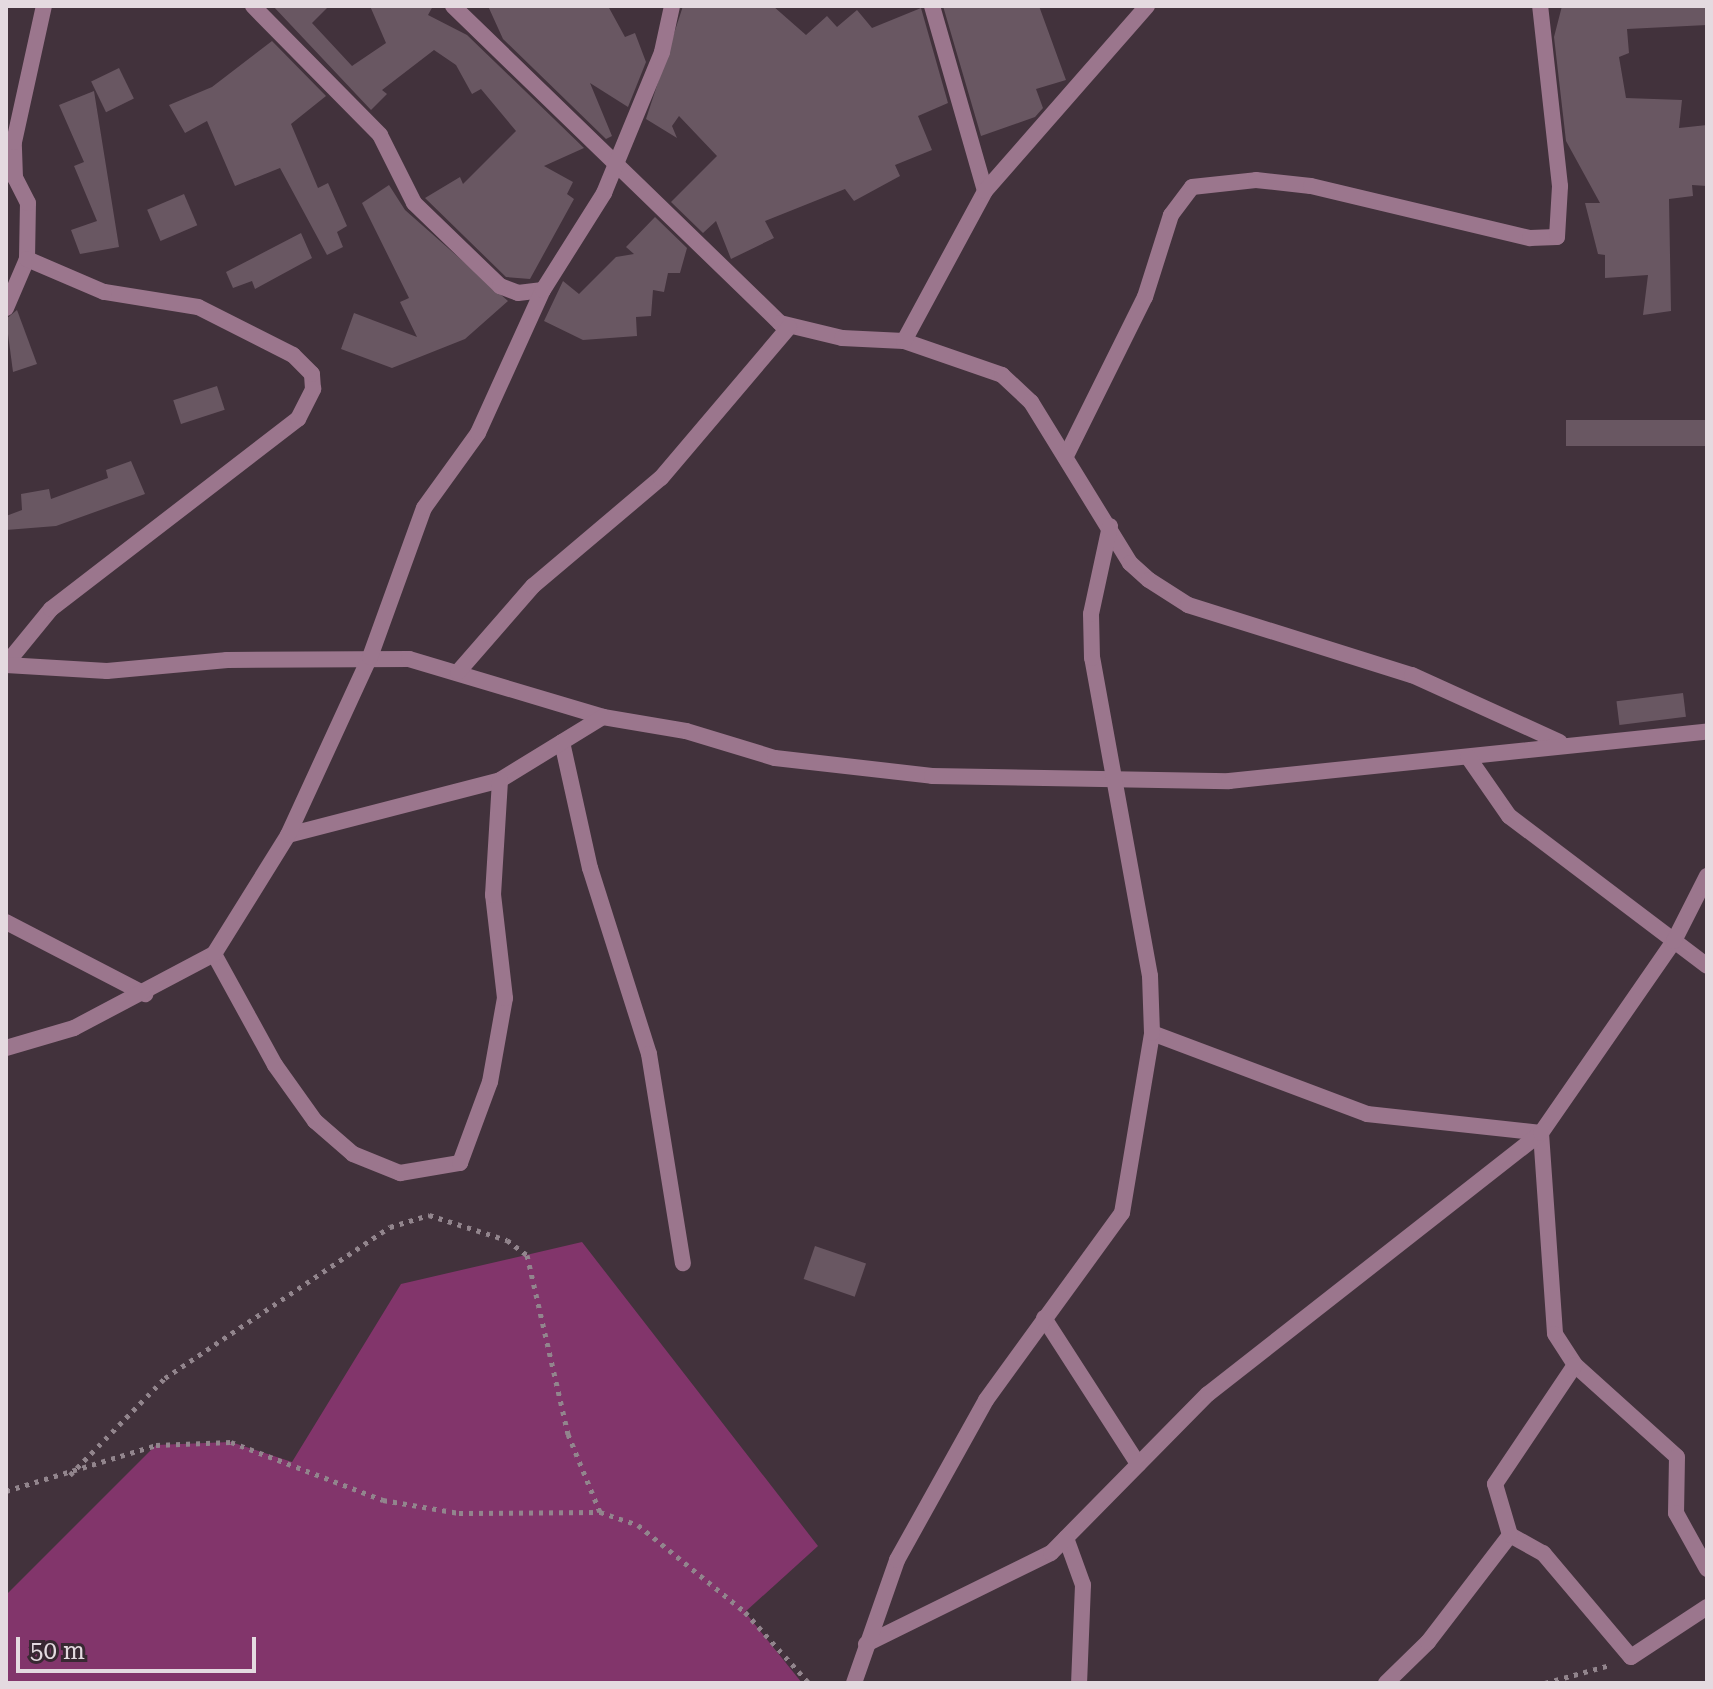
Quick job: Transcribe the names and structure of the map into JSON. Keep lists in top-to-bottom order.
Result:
{
  "scale_bar": "50 m"
}
